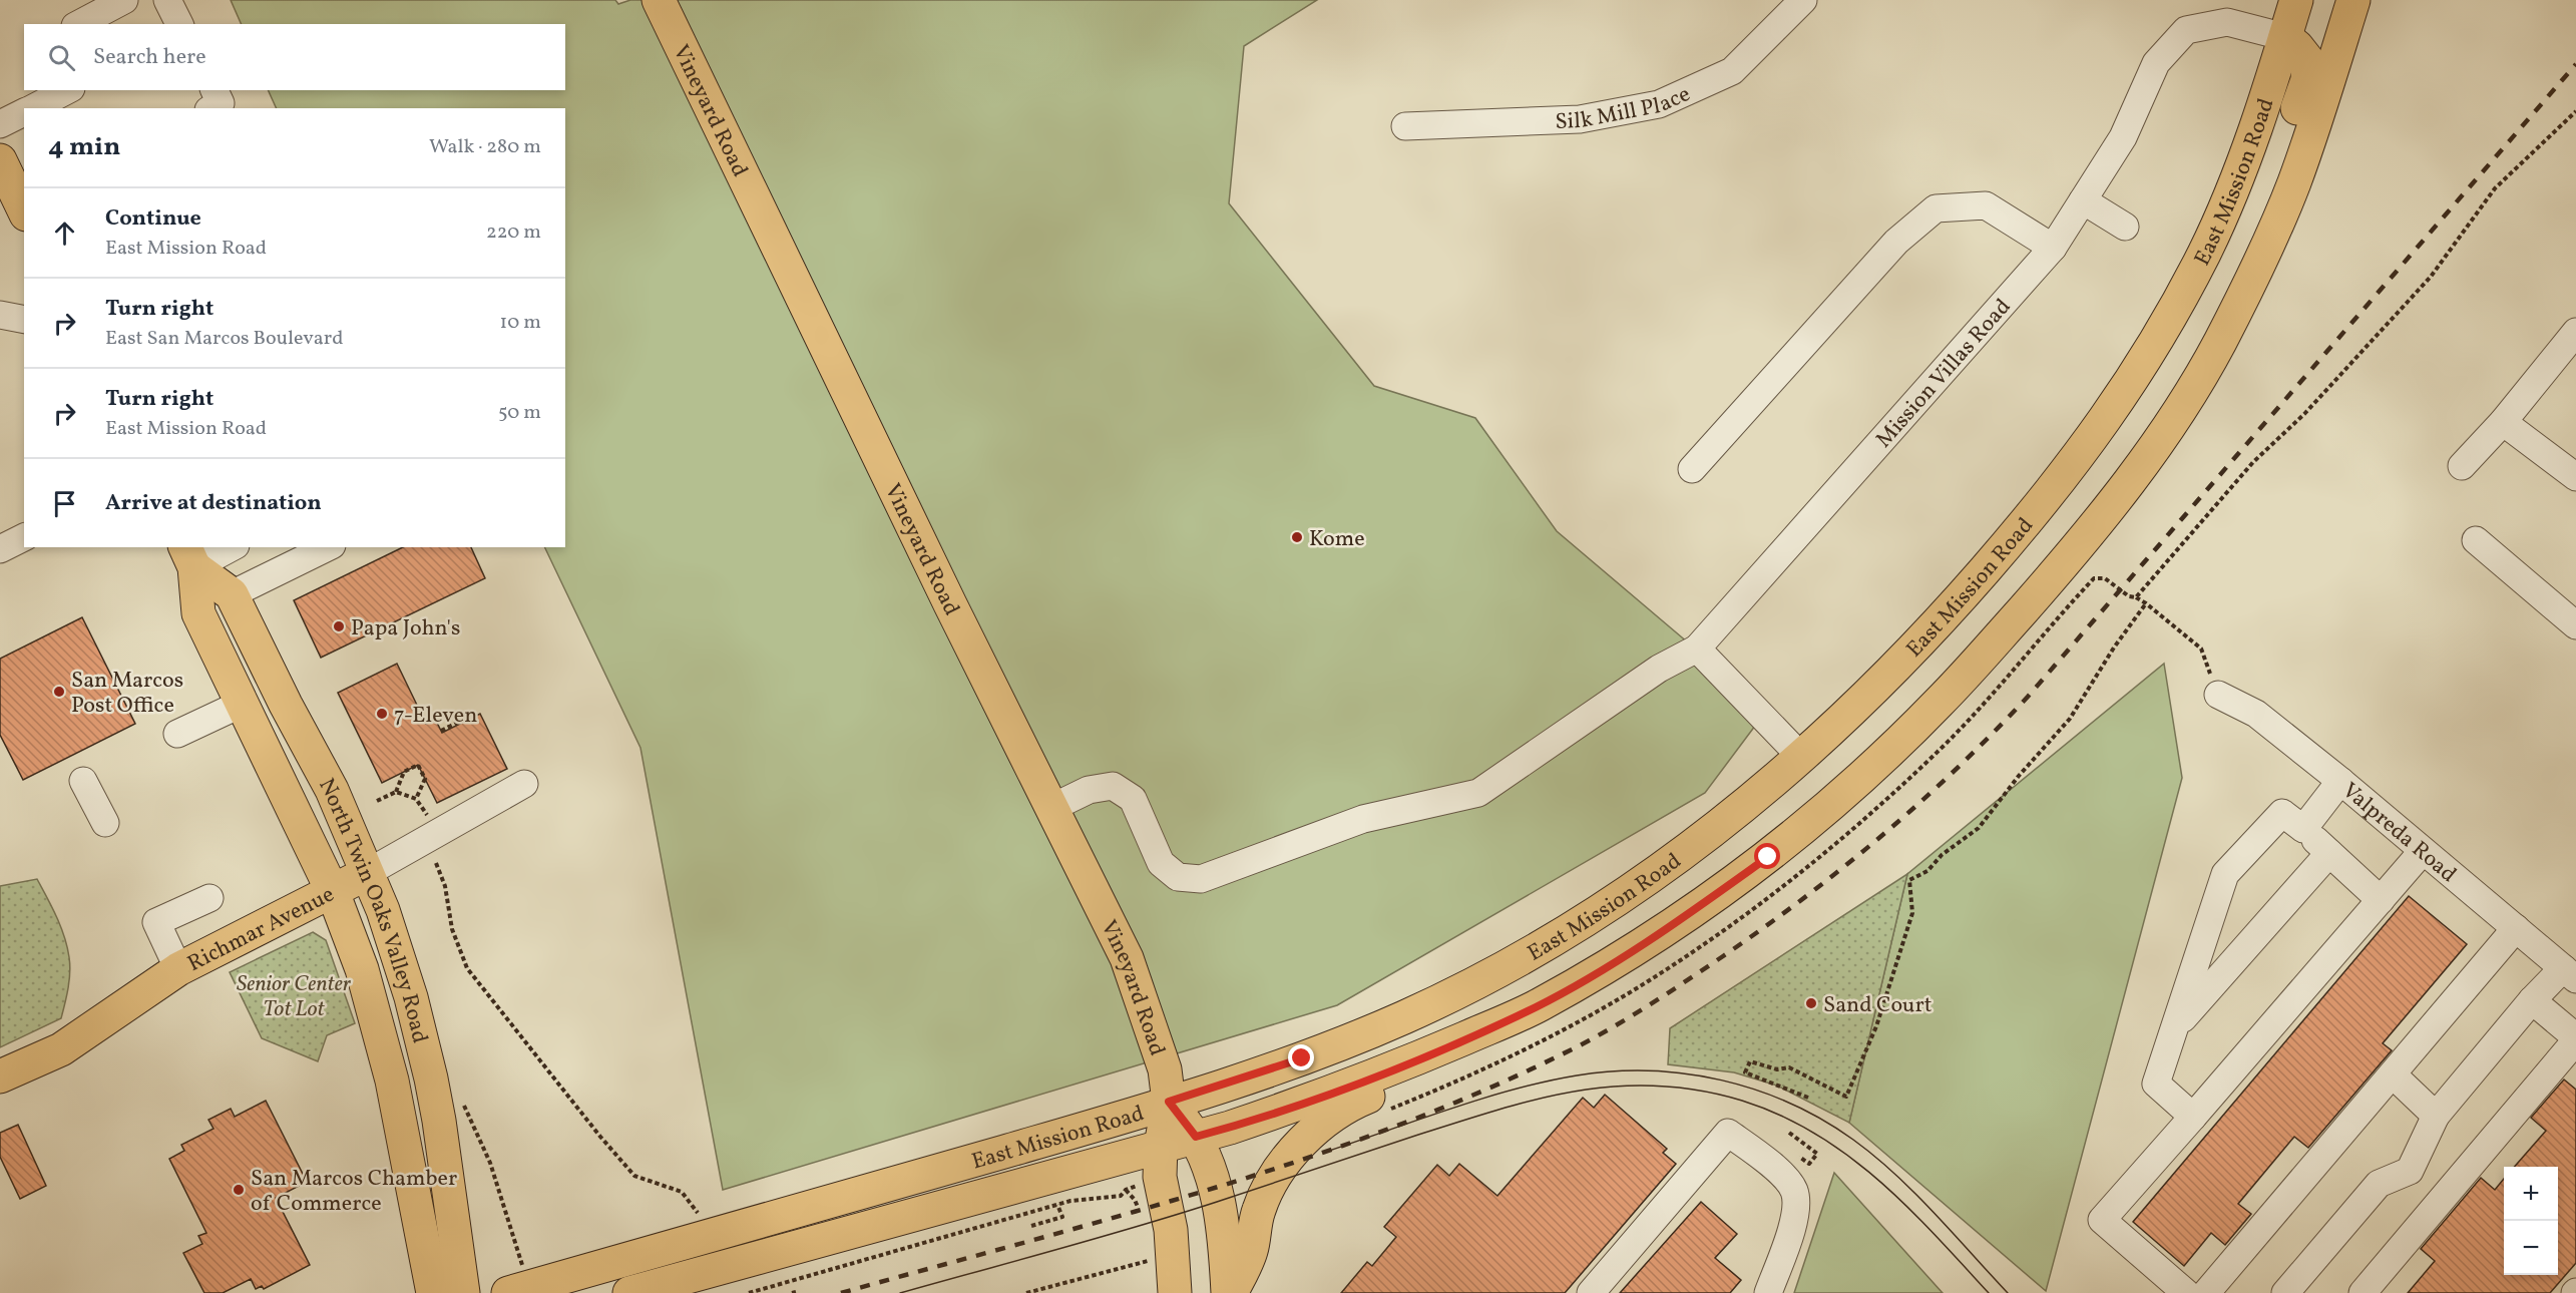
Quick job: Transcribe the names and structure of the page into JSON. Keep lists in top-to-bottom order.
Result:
{
  "streets": {
    "main road": [
      "Vineyard Road",
      "East Mission Road",
      "North Twin Oaks Valley Road",
      "Richmar Avenue"
    ],
    "street": ["Silk Mill Place", "Mission Villas Road", "Valpreda Road"]
  },
  "crossings": [
    ["Vineyard Road", "East Mission Road"],
    ["Vineyard Road", "Mission Villas Road"],
    ["East Mission Road", "Mission Villas Road"],
    ["North Twin Oaks Valley Road", "Richmar Avenue"]
  ],
  "parks": ["Senior Center Tot Lot"],
  "places": [
    "Kome",
    "Papa John's",
    "San Marcos Post Office",
    "7-Eleven",
    "Sand Court",
    "San Marcos Chamber of Commerce"
  ],
  "page": {
    "search": "Search here",
    "heading": ["4 min", "Walk · 280 m"],
    "list": [
      ["Continue", "East Mission Road", "220 m"],
      ["Turn right", "East San Marcos Boulevard", "10 m"],
      ["Turn right", "East Mission Road", "50 m"],
      "Arrive at destination"
    ],
    "map_buttons": ["+", "−"]
  }
}
